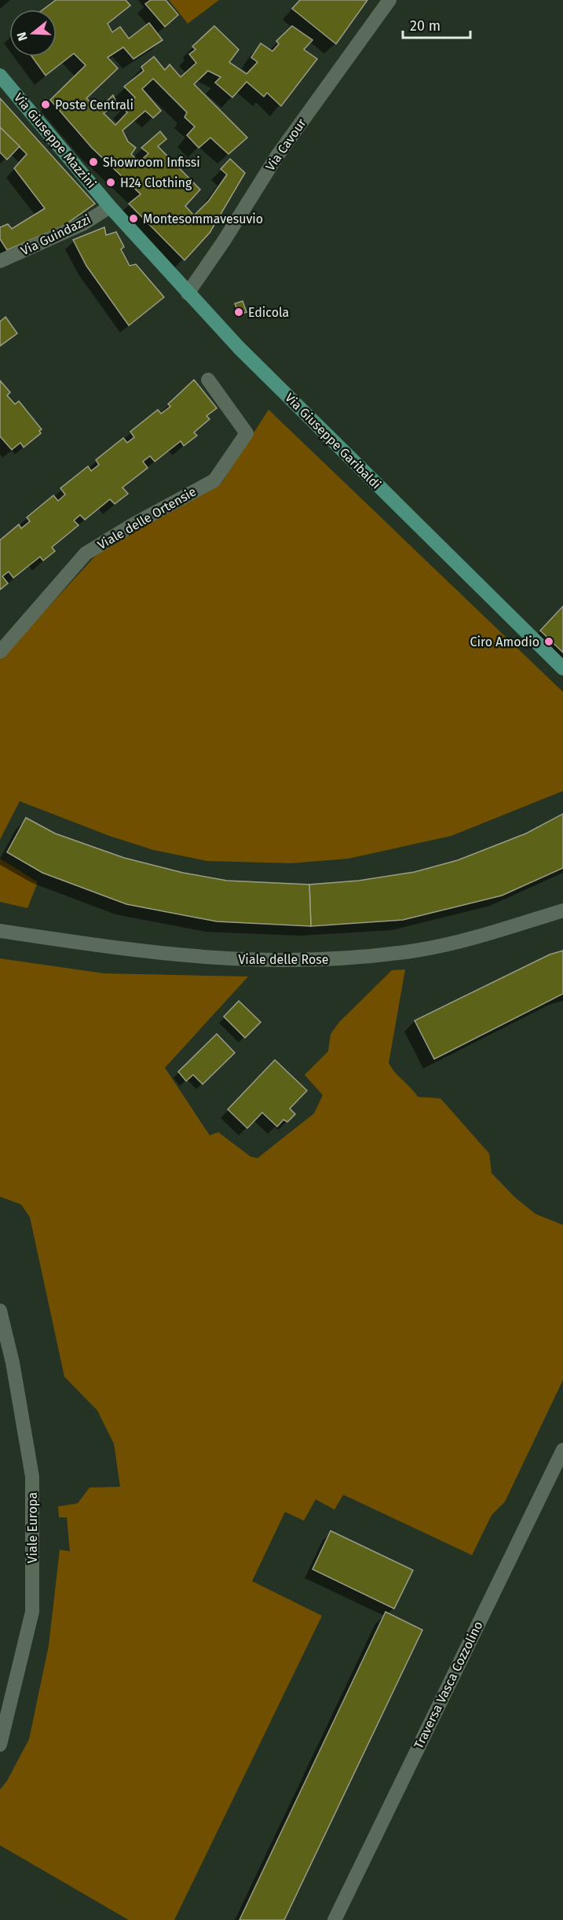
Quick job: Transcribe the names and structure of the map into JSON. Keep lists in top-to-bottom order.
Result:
{
  "streets": {
    "main road": ["Via Giuseppe Mazzini", "Via Giuseppe Garibaldi"],
    "street": [
      "Via Cavour",
      "Via Guindazzi",
      "Viale delle Ortensie",
      "Viale delle Rose",
      "Viale Europa",
      "Traversa Vasca Cozzolino"
    ]
  },
  "crossings": [
    ["Via Giuseppe Mazzini", "Via Guindazzi"],
    ["Via Giuseppe Mazzini", "Via Giuseppe Garibaldi"],
    ["Via Cavour", "Via Giuseppe Garibaldi"],
    ["Via Guindazzi", "Via Giuseppe Garibaldi"]
  ],
  "places": [
    "Poste Centrali",
    "Showroom Infissi",
    "H24 Clothing",
    "Montesommavesuvio",
    "Edicola",
    "Ciro Amodio"
  ],
  "scale_bar": "20 m",
  "north": "left"
}
